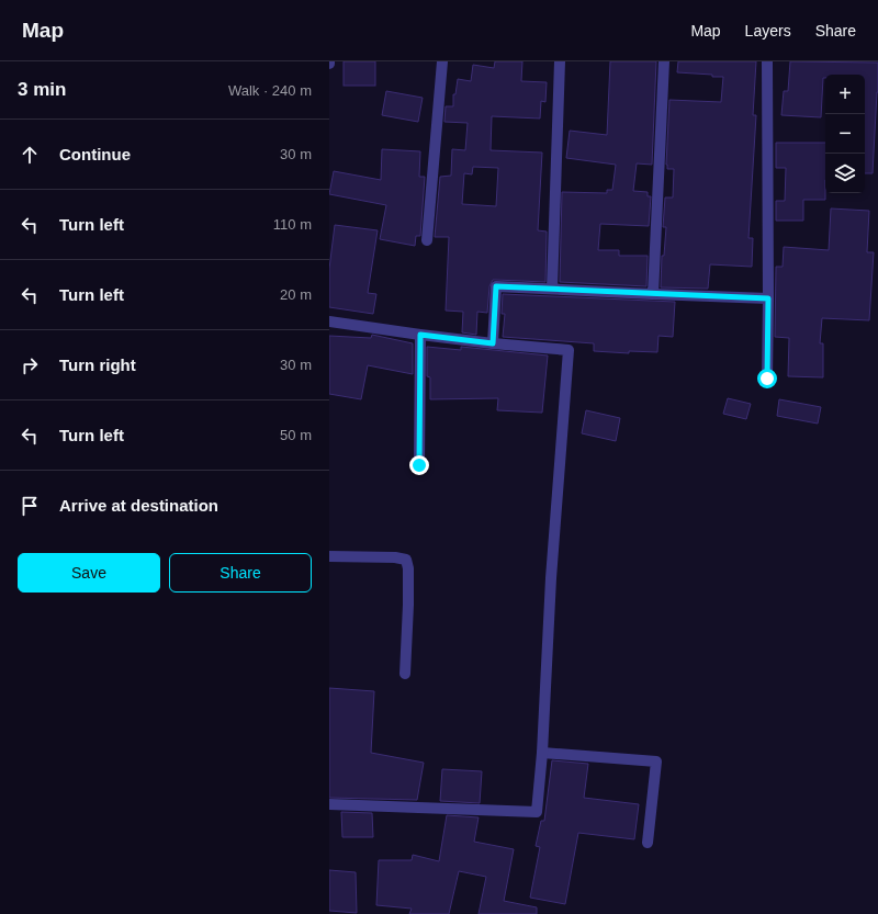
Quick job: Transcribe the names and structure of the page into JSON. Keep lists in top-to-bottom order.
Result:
{
  "page": {
    "header": "Map",
    "nav": ["Map", "Layers", "Share"],
    "heading": ["3 min", "Walk · 240 m"],
    "map_buttons": ["+", "−"],
    "list": [
      ["Continue", "30 m"],
      ["Turn left", "110 m"],
      ["Turn left", "20 m"],
      ["Turn right", "30 m"],
      ["Turn left", "50 m"],
      "Arrive at destination"
    ],
    "buttons": ["Save", "Share"]
  }
}
